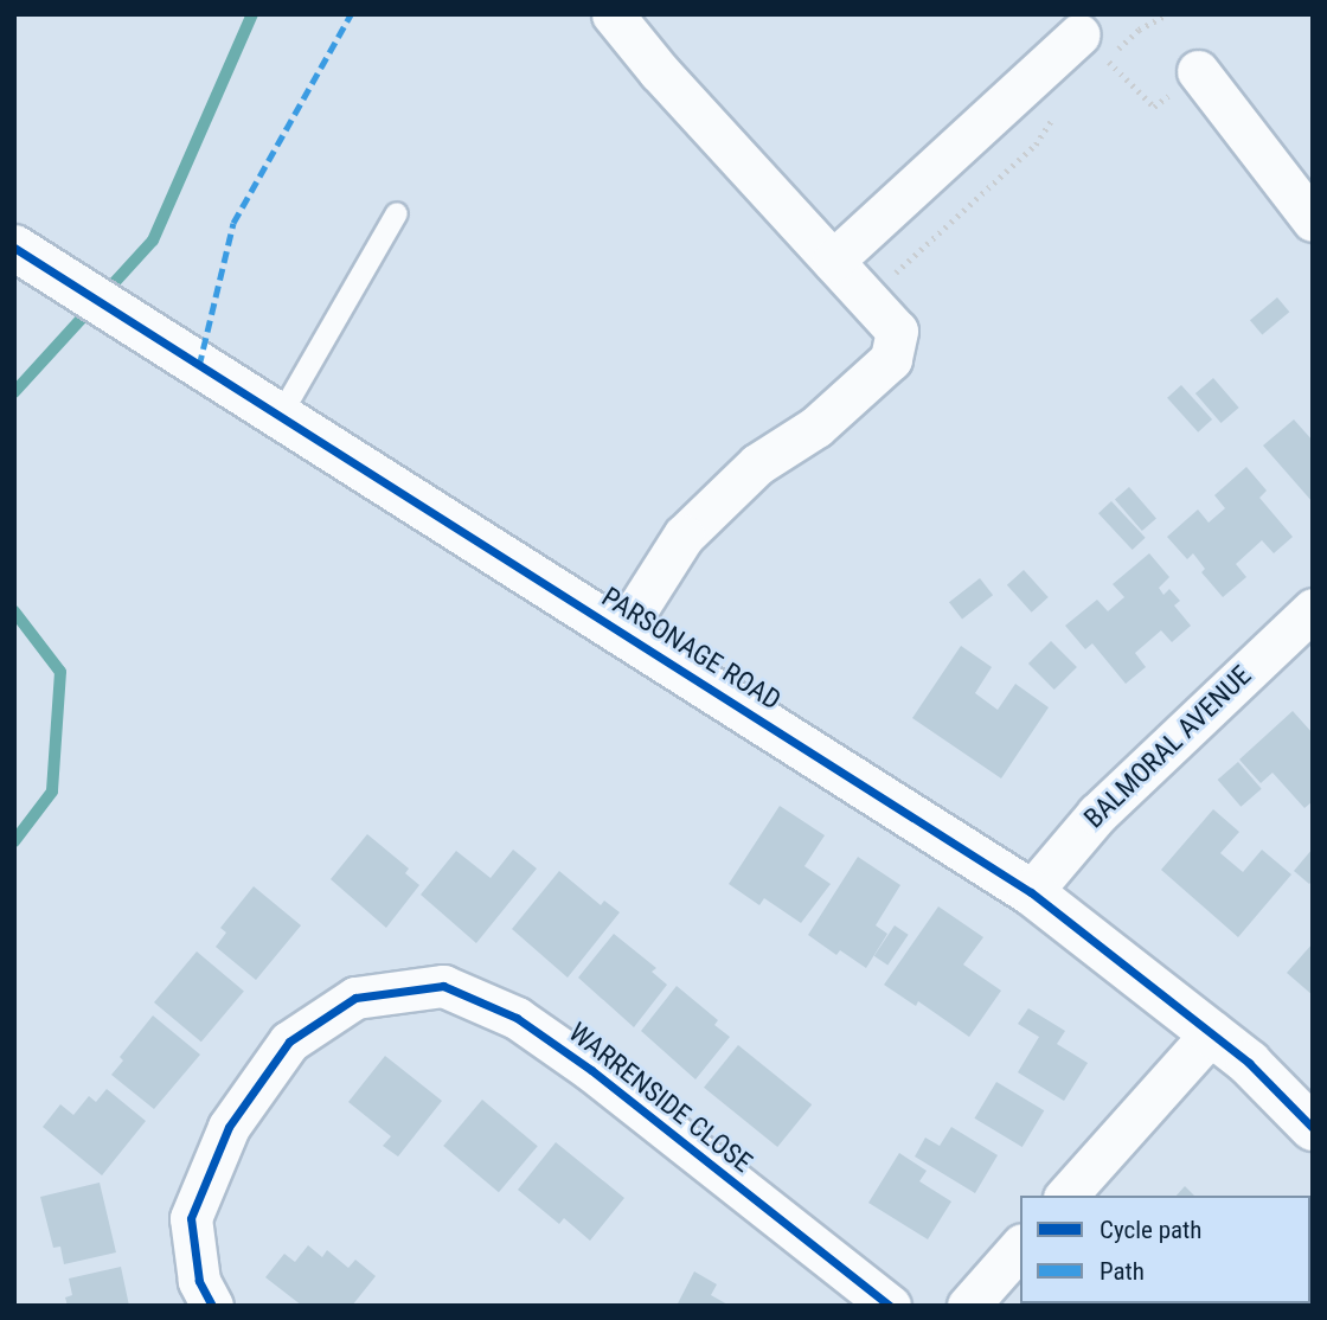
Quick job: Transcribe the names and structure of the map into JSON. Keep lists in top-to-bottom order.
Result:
{
  "streets": {
    "street": ["PARSONAGE ROAD", "BALMORAL AVENUE", "WARRENSIDE CLOSE"]
  },
  "crossings": [
    ["PARSONAGE ROAD", "BALMORAL AVENUE"]
  ],
  "legend": ["Cycle path", "Path"]
}
